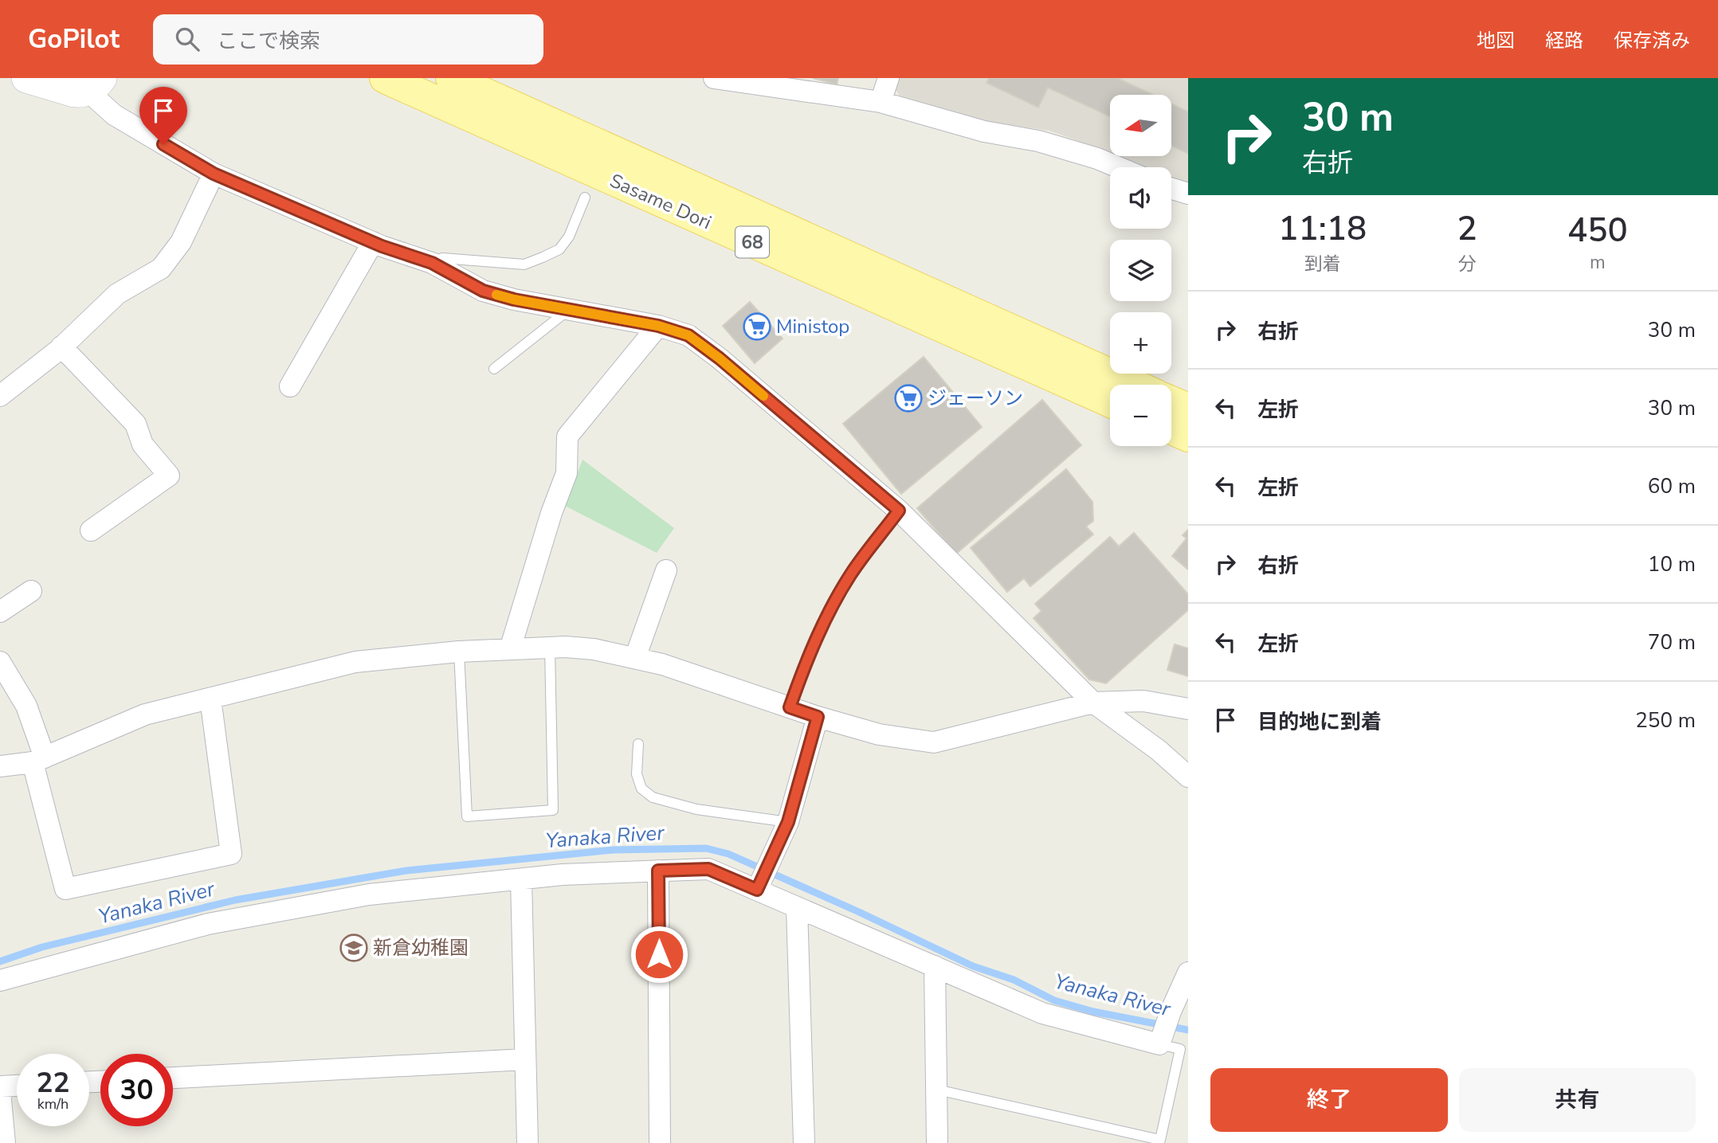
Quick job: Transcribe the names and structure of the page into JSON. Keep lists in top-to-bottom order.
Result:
{
  "streets": {
    "main road": ["Sasame Dori", "68"]
  },
  "water": ["Yanaka River"],
  "places": {
    "supermarket": ["Ministop", "ジェーソン"],
    "school or university": ["新倉幼稚園"]
  },
  "north": "left",
  "page": {
    "header": "GoPilot",
    "search": "ここで検索",
    "nav": ["地図", "経路", "保存済み"],
    "turn": ["30 m", "右折"],
    "map_buttons": ["+", "−"],
    "eta": [
      "11:18",
      "到着",
      "2",
      "分",
      "450",
      "m"
    ],
    "list": [
      {
        "name": "右折",
        "value": "30 m"
      },
      {
        "name": "左折",
        "value": "30 m"
      },
      {
        "name": "左折",
        "value": "60 m"
      },
      {
        "name": "右折",
        "value": "10 m"
      },
      {
        "name": "左折",
        "value": "70 m"
      },
      {
        "name": "目的地に到着",
        "value": "250 m"
      }
    ],
    "speed": "22 km/h",
    "limit": "30",
    "buttons": ["終了", "共有"]
  }
}
